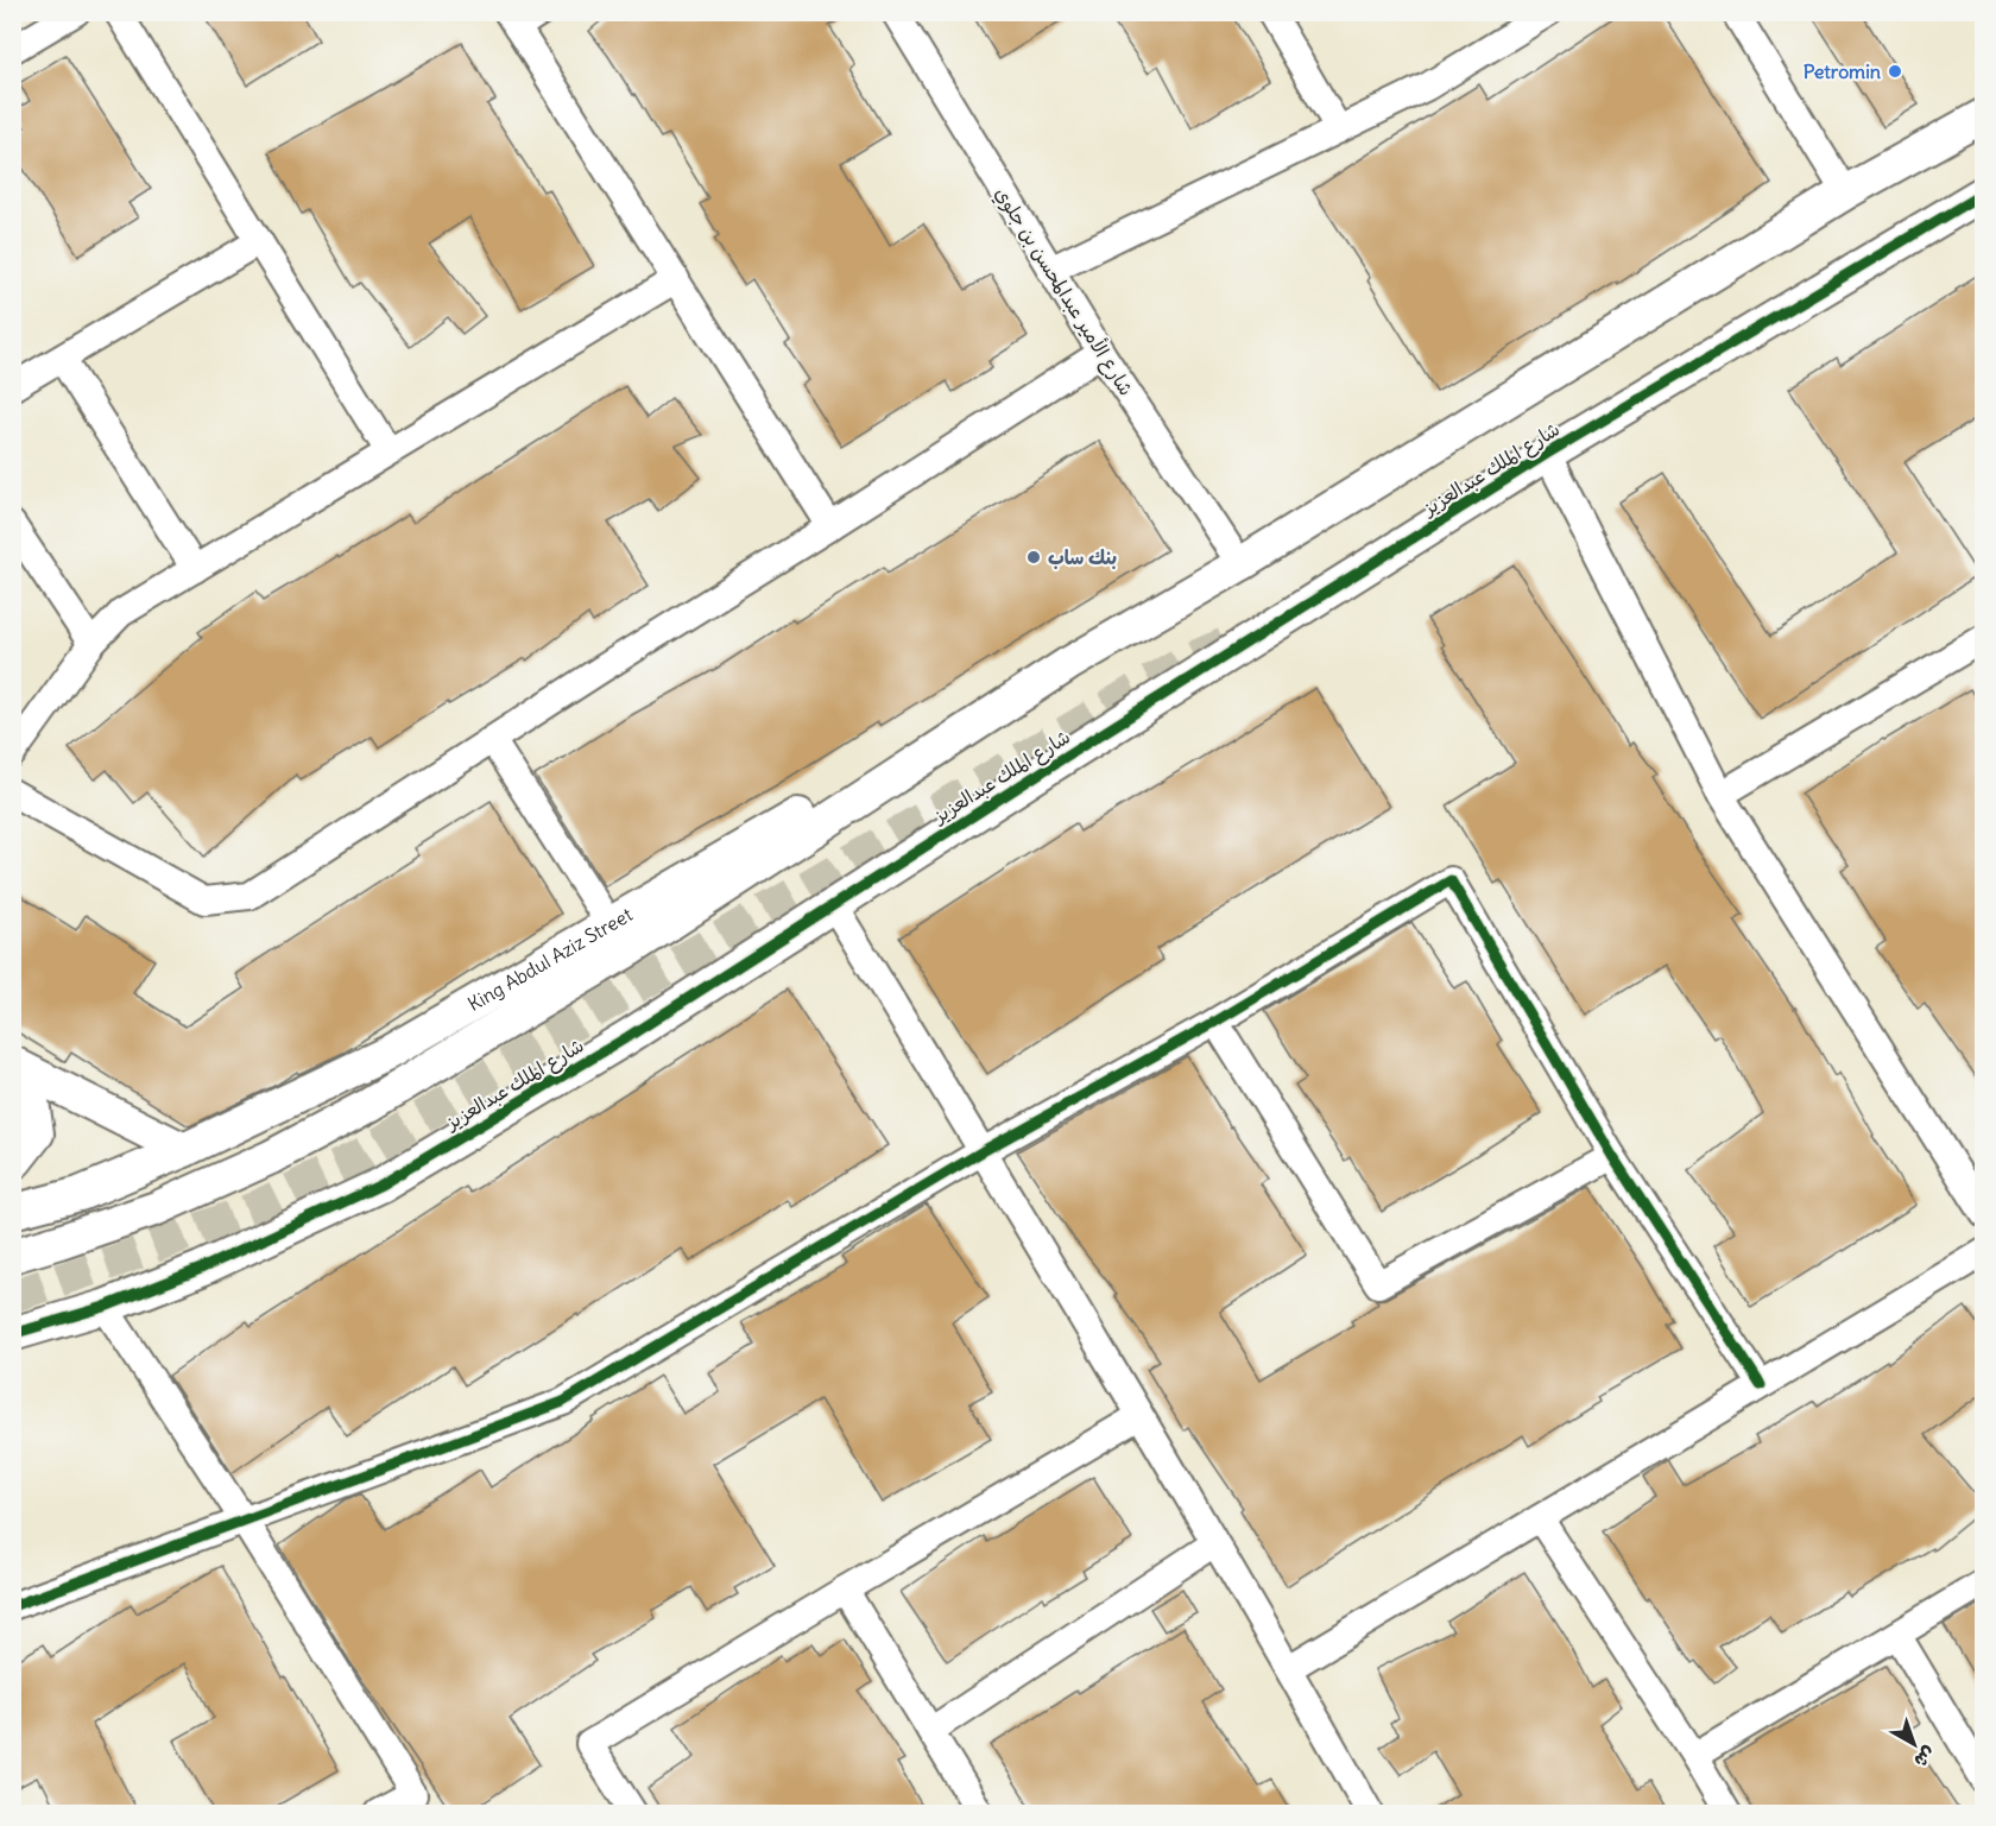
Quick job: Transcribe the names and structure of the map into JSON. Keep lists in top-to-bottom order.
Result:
{
  "streets": {
    "street": ["شارع الأمير عبدالمحسن بن جلوي", "شارع الملك عبدالعزيز", "King Abdul Aziz Street"]
  },
  "places": ["Petromin", "بنك ساب"],
  "north": "bottom right"
}
